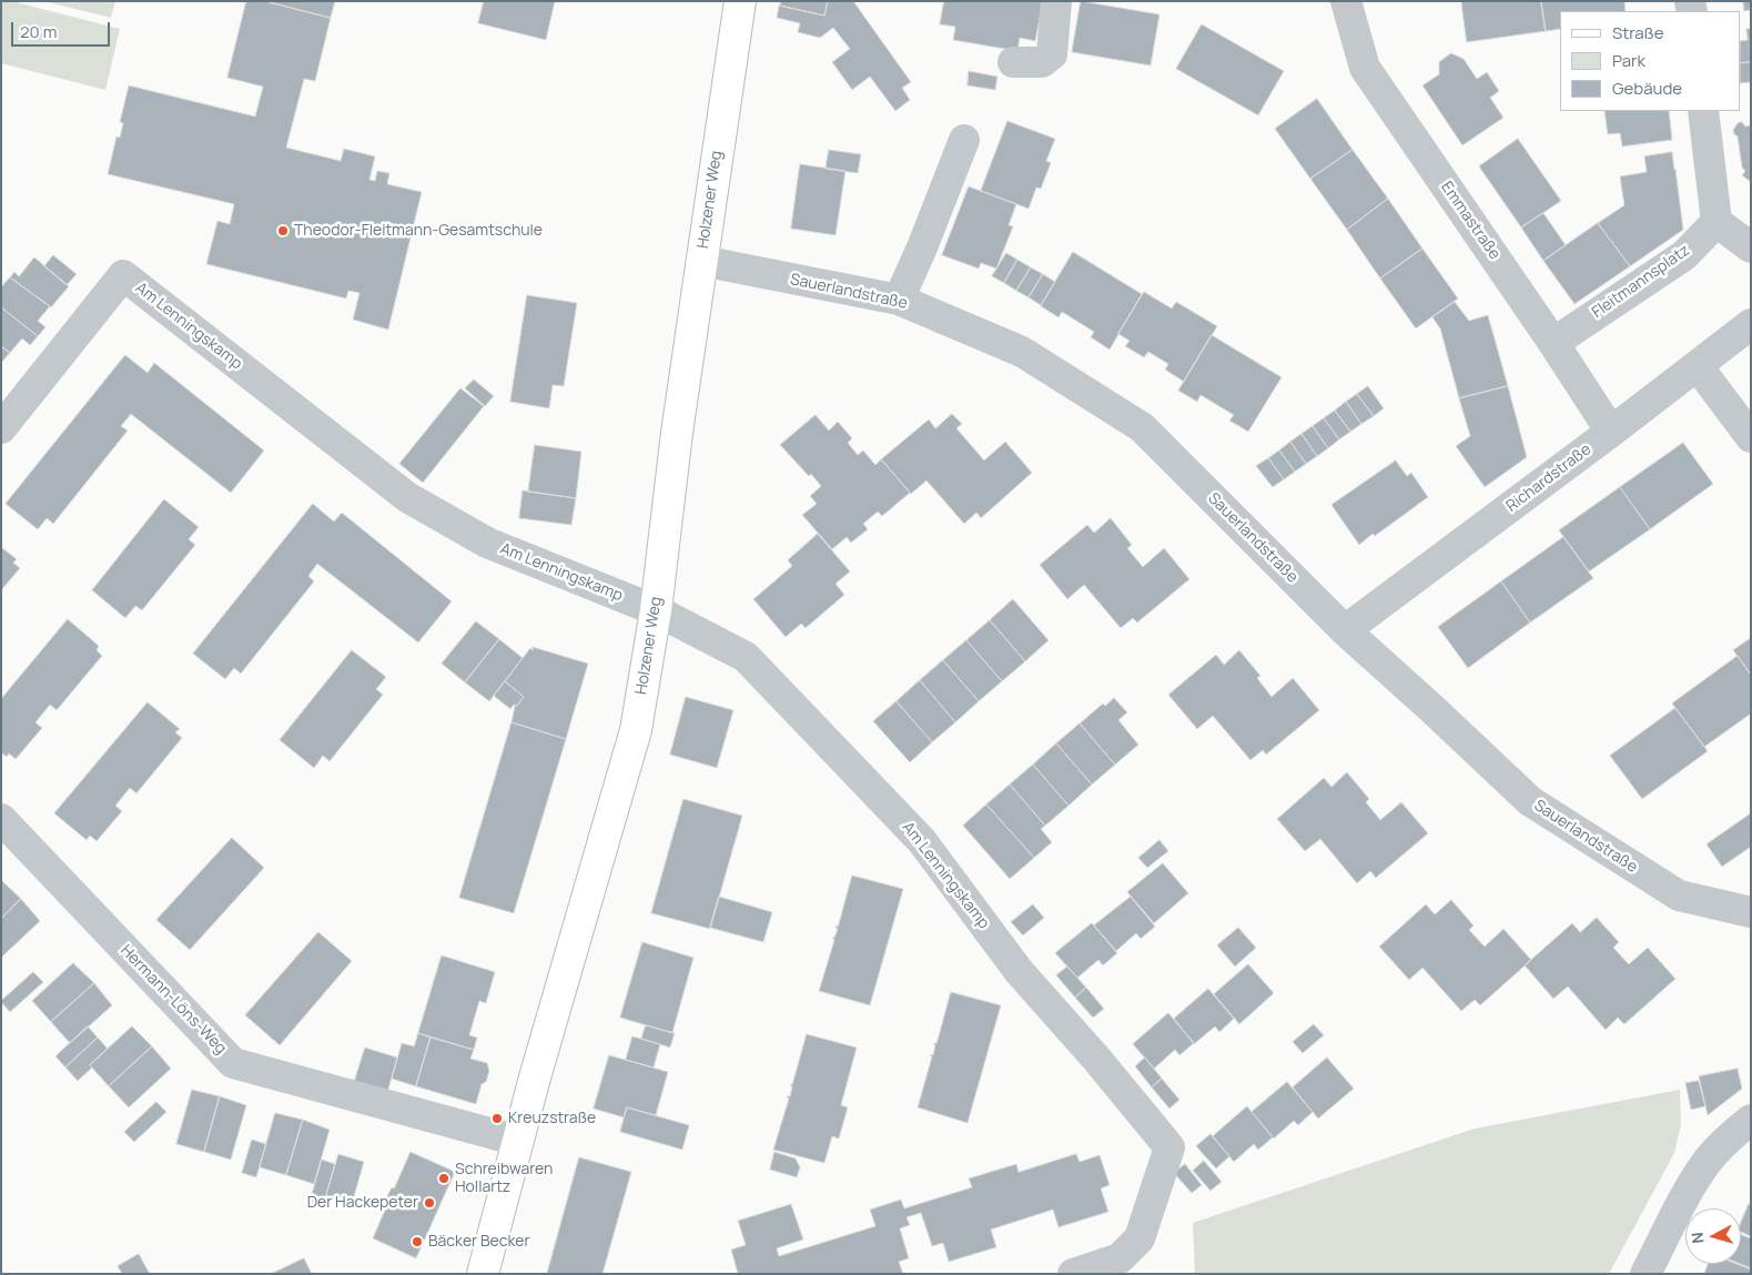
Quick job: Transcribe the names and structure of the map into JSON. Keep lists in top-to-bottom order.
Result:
{
  "streets": {
    "main road": ["Holzener Weg"],
    "street": [
      "Emmastraße",
      "Fleitmannsplatz",
      "Sauerlandstraße",
      "Am Lenningskamp",
      "Richardstraße",
      "Hermann-Löns-Weg"
    ]
  },
  "crossings": [
    ["Holzener Weg", "Sauerlandstraße"],
    ["Holzener Weg", "Am Lenningskamp"],
    ["Holzener Weg", "Hermann-Löns-Weg"],
    ["Emmastraße", "Fleitmannsplatz"],
    ["Emmastraße", "Richardstraße"],
    ["Sauerlandstraße", "Richardstraße"]
  ],
  "places": [
    "Theodor-Fleitmann-Gesamtschule",
    "Kreuzstraße",
    "Schreibwaren Hollartz",
    "Der Hackepeter",
    "Bäcker Becker"
  ],
  "legend": ["Straße", "Park", "Gebäude"],
  "scale_bar": "20 m",
  "north": "left"
}
